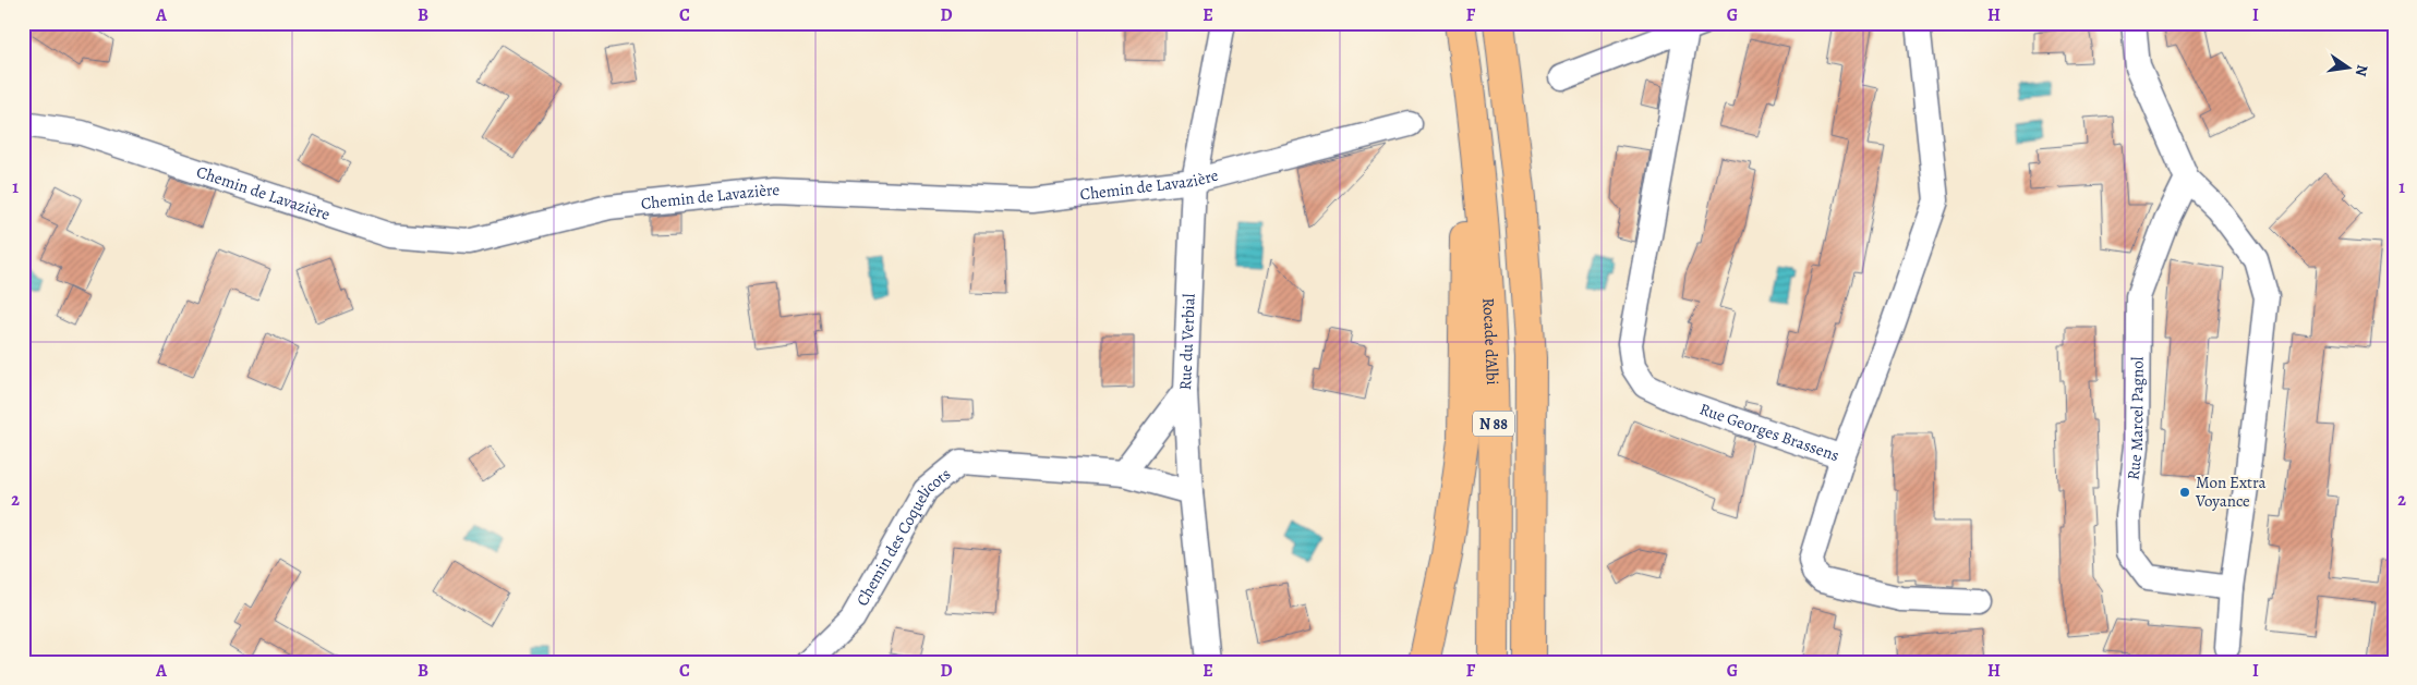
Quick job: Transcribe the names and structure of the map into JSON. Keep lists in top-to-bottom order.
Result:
{
  "streets": {
    "highway": ["Rocade d'Albi", "N 88"],
    "street": [
      "Chemin de Lavazière",
      "Rue du Verbial",
      "Rue Marcel Pagnol",
      "Rue Georges Brassens",
      "Chemin des Coquelicots"
    ]
  },
  "crossings": [
    ["Chemin de Lavazière", "Rue du Verbial"],
    ["Rue du Verbial", "Chemin des Coquelicots"]
  ],
  "places": ["Mon Extra Voyance"],
  "north": "right",
  "grid": {
    "columns": [
      "A",
      "B",
      "C",
      "D",
      "E",
      "F",
      "G",
      "H",
      "I"
    ],
    "rows": ["1", "2"]
  }
}
